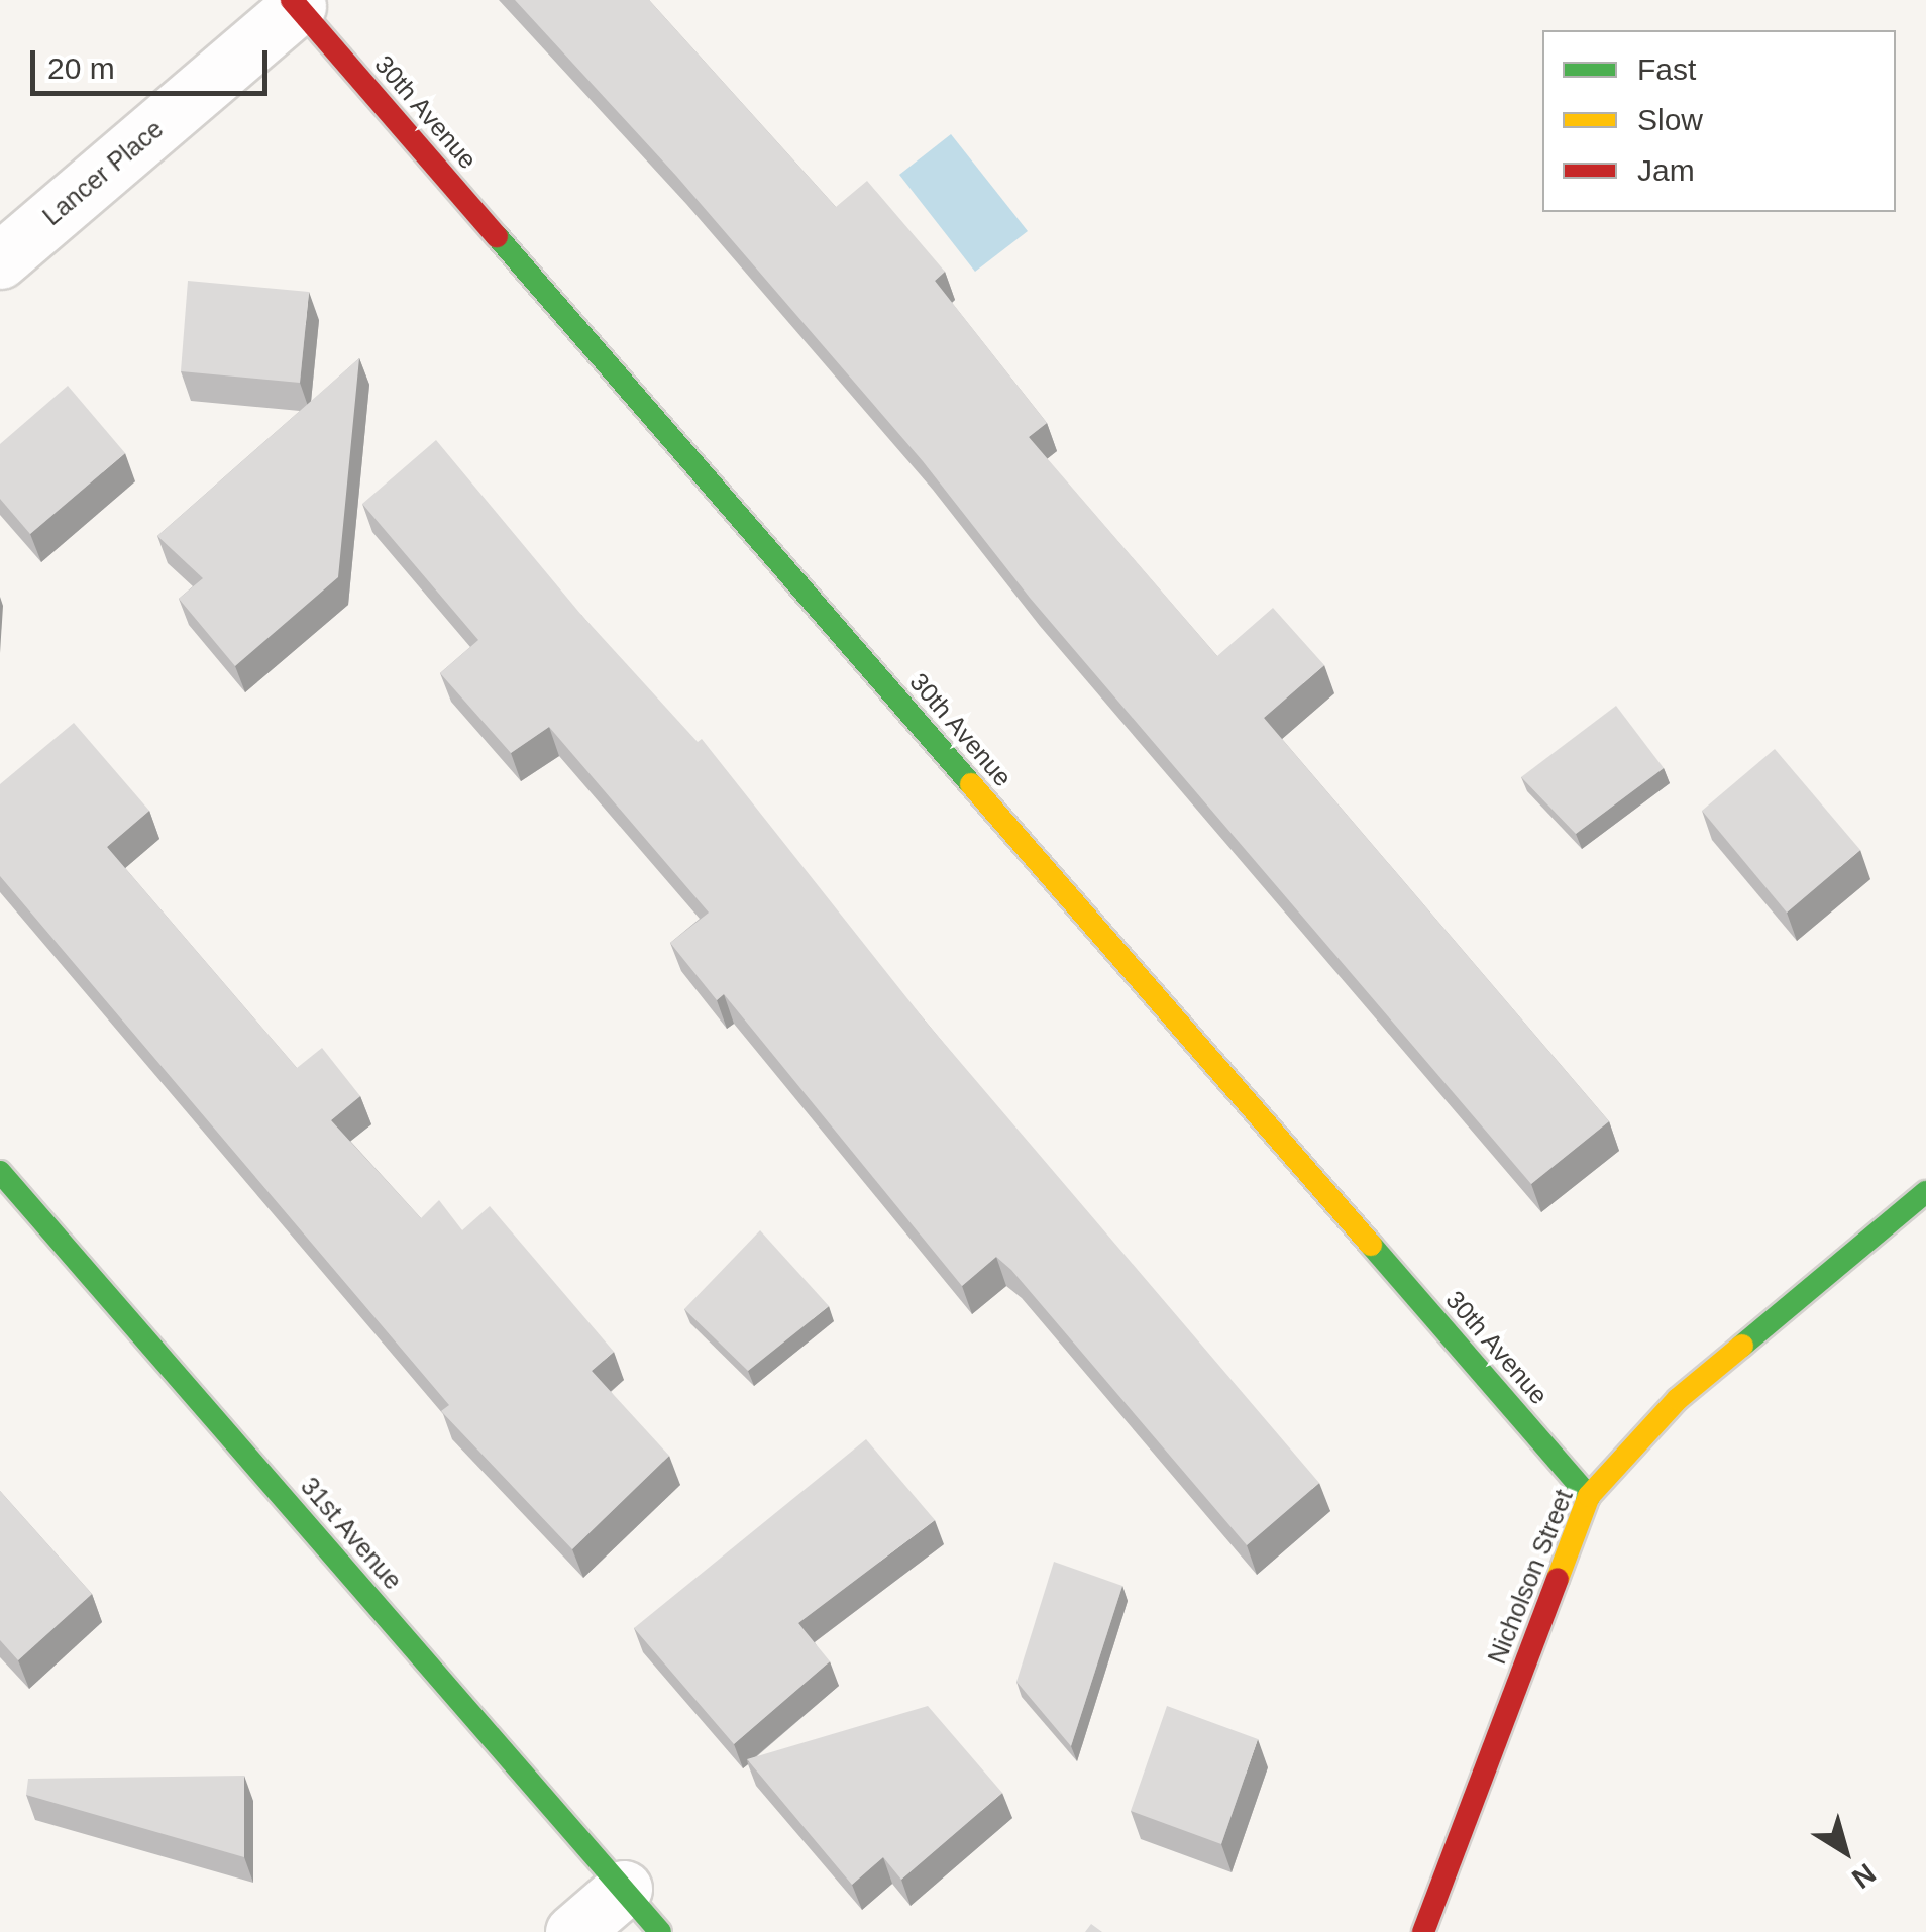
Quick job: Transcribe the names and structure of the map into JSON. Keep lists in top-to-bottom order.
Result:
{
  "streets": {
    "street": [
      "30th Avenue",
      "Lancer Place",
      "31st Avenue",
      "Nicholson Street"
    ]
  },
  "crossings": [
    ["30th Avenue", "Lancer Place"],
    ["30th Avenue", "Nicholson Street"]
  ],
  "legend": ["Fast", "Slow", "Jam"],
  "scale_bar": "20 m",
  "north": "bottom right"
}
